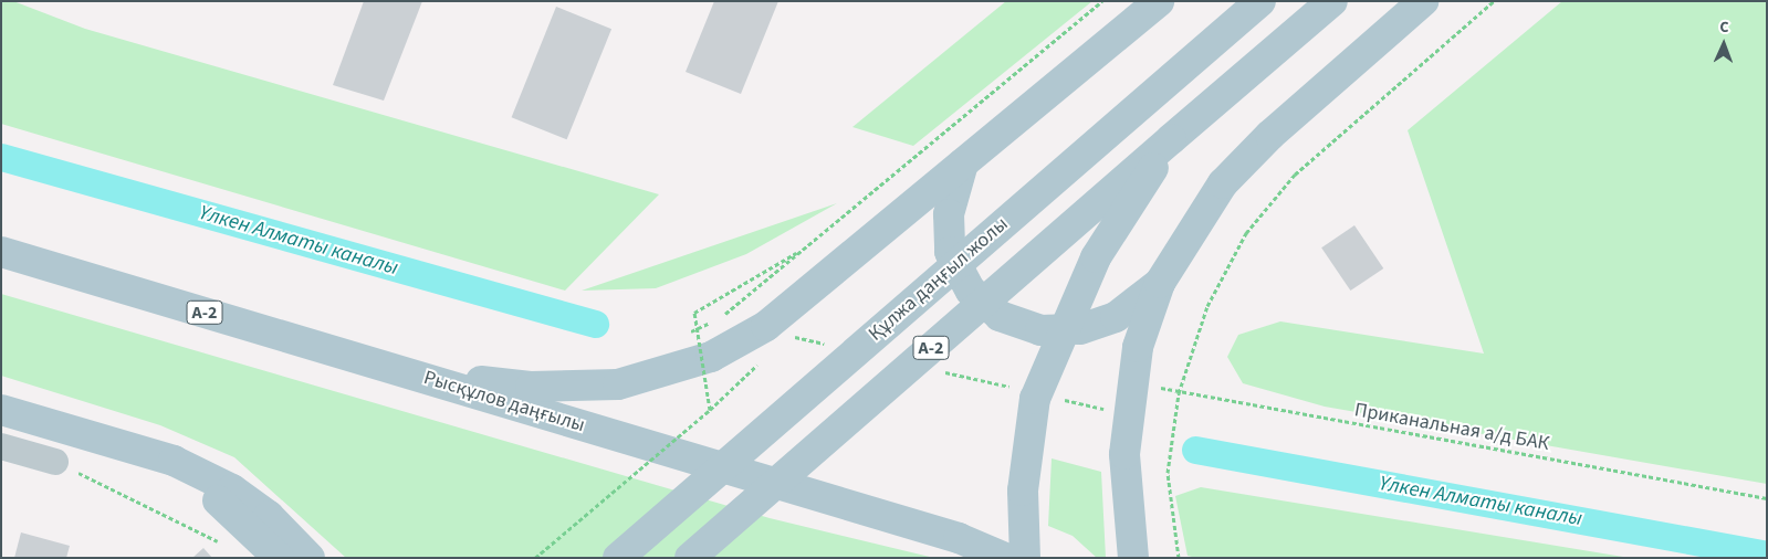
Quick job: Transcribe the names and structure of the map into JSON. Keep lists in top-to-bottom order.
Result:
{
  "streets": {
    "main road": ["Құлжа даңғыл жолы", "A-2", "Рысқұлов даңғылы"],
    "path": ["Приканальная а/д БАК"]
  },
  "water": ["Үлкен Алматы каналы"],
  "north": "top"
}
